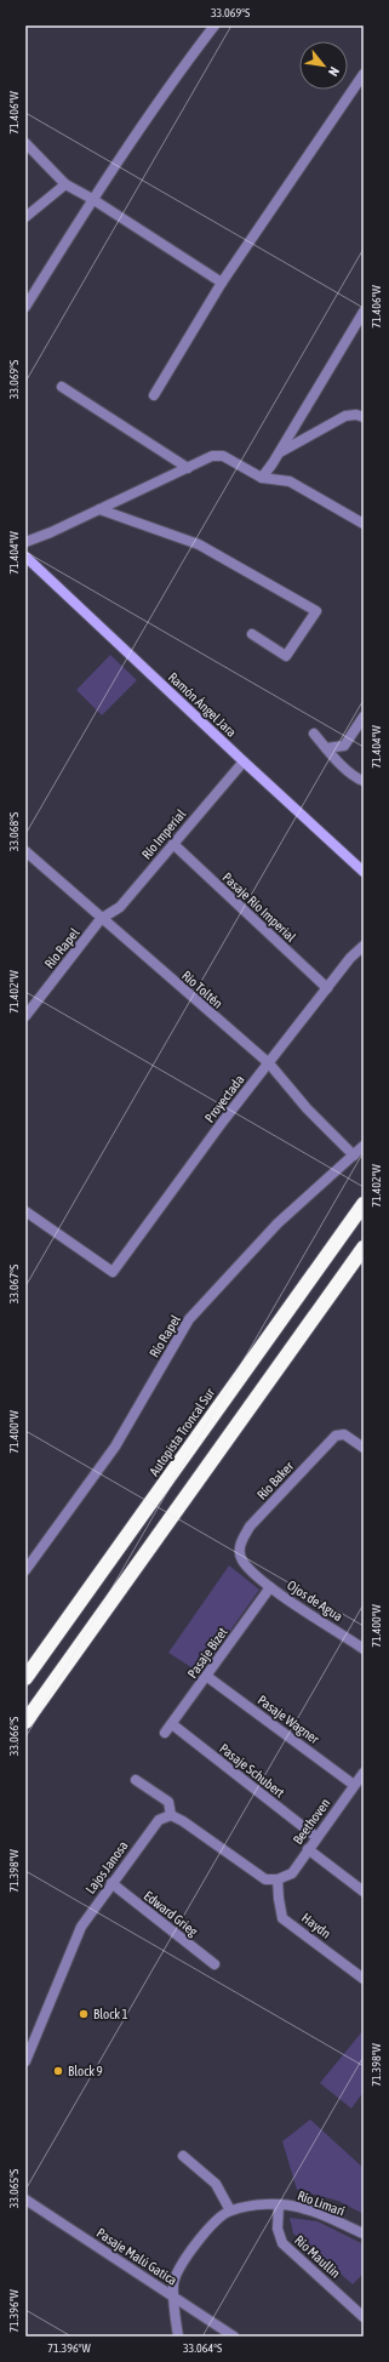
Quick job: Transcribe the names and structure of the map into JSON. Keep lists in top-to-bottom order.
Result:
{
  "streets": {
    "highway": ["Autopista Troncal Sur"],
    "main road": ["Ramón Ángel Jara"],
    "street": [
      "Río Imperial",
      "Pasaje Río Imperial",
      "Río Rapel",
      "Río Toltén",
      "Proyectada",
      "Río Baker",
      "Ojos de Agua",
      "Pasaje Bizet",
      "Pasaje Wagner",
      "Pasaje Schubert",
      "Beethoven",
      "Lajos Janosa",
      "Edward Grieg",
      "Haydn",
      "Río Limarí",
      "Pasaje Malú Gatica",
      "Río Maullin"
    ]
  },
  "crossings": [
    ["Ramón Ángel Jara", "Río Imperial"],
    ["Río Imperial", "Pasaje Río Imperial"],
    ["Río Imperial", "Río Rapel"],
    ["Río Imperial", "Río Toltén"],
    ["Pasaje Río Imperial", "Proyectada"],
    ["Río Rapel", "Río Toltén"],
    ["Río Toltén", "Proyectada"],
    ["Río Baker", "Ojos de Agua"],
    ["Ojos de Agua", "Pasaje Bizet"],
    ["Pasaje Bizet", "Pasaje Wagner"],
    ["Pasaje Bizet", "Pasaje Schubert"],
    ["Pasaje Wagner", "Beethoven"],
    ["Pasaje Schubert", "Beethoven"],
    ["Beethoven", "Haydn"],
    ["Lajos Janosa", "Edward Grieg"],
    ["Río Limarí", "Río Maullin"]
  ],
  "places": ["Block 1", "Block 9"],
  "north": "bottom right",
  "coordinates": [
    "33.069°S",
    "71.406°W",
    "71.404°W",
    "33.068°S",
    "71.402°W",
    "33.067°S",
    "71.400°W",
    "33.066°S",
    "71.398°W",
    "33.065°S",
    "71.396°W",
    "33.064°S"
  ]
}
